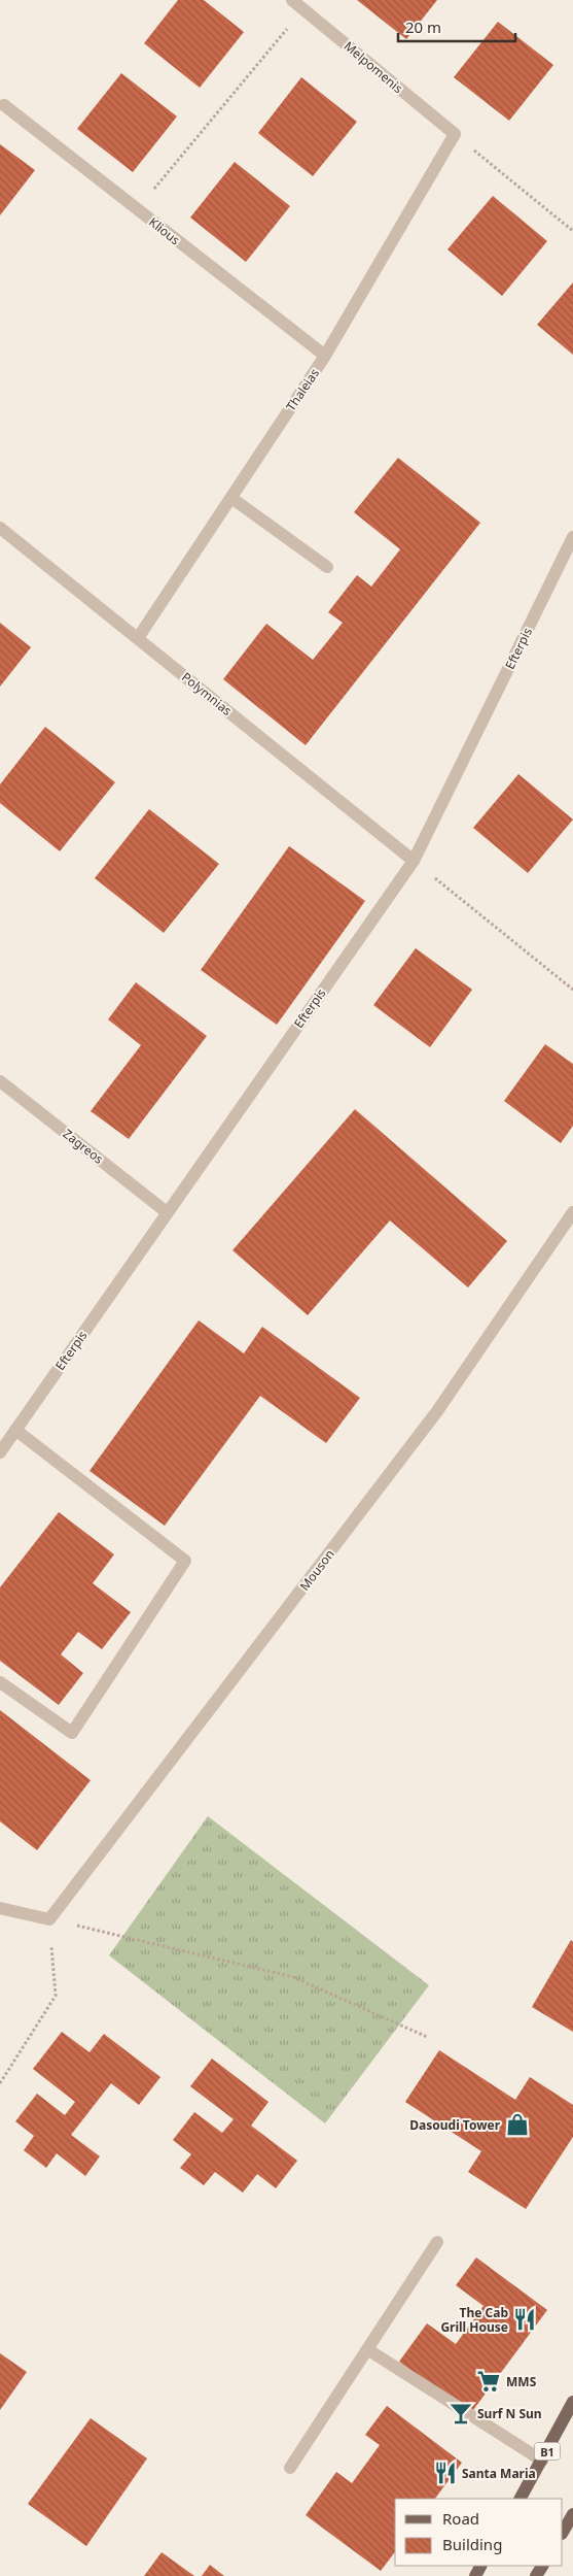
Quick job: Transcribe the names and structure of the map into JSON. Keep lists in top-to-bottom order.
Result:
{
  "streets": {
    "main road": ["B1"],
    "street": [
      "Melpomenis",
      "Klious",
      "Thaleias",
      "Efterpis",
      "Polymnias",
      "Zagreos",
      "Mouson"
    ]
  },
  "crossings": [
    ["Melpomenis", "Thaleias"],
    ["Klious", "Thaleias"],
    ["Thaleias", "Polymnias"],
    ["Efterpis", "Polymnias"],
    ["Efterpis", "Zagreos"]
  ],
  "places": {
    "shop": ["Dasoudi Tower"],
    "restaurant": ["The Cab Grill House", "Santa Maria"],
    "supermarket": ["MMS"],
    "bar": ["Surf N Sun"]
  },
  "legend": ["Road", "Building"],
  "scale_bar": "20 m"
}
